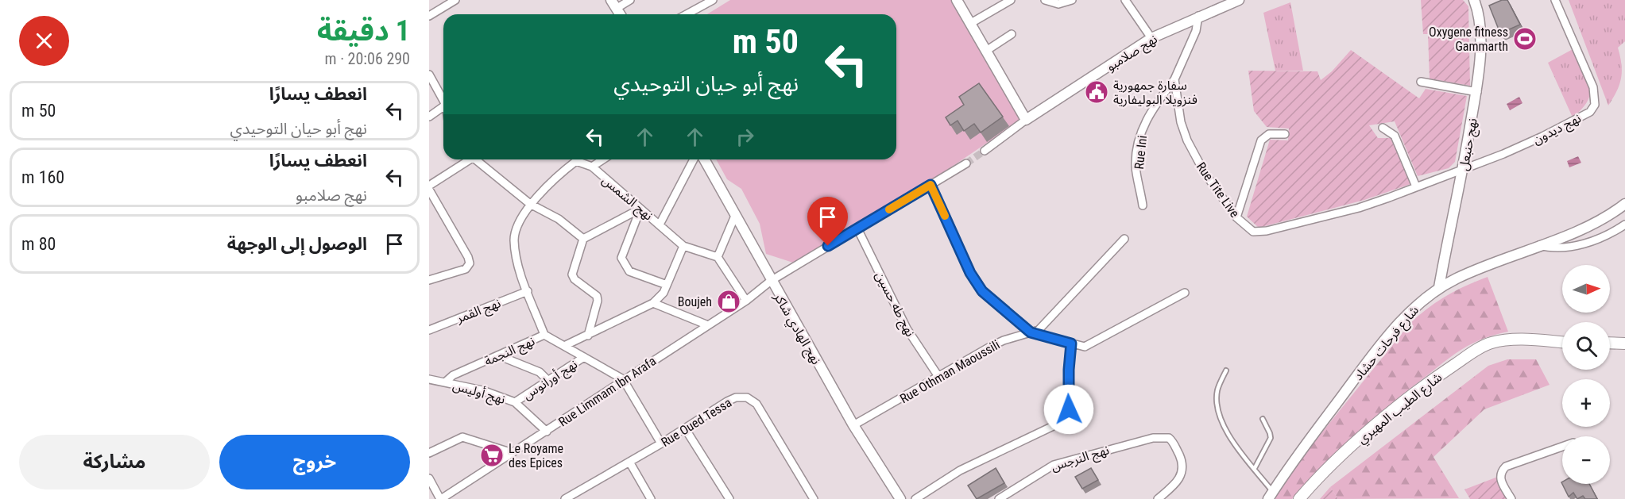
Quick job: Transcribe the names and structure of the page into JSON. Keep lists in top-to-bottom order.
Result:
{
  "streets": {
    "main road": ["شارع الطيب المهيري"],
    "street": [
      "نهج صلامبو",
      "نهج ديدون",
      "نهج حنبعل",
      "Rue Ini",
      "Rue Tite Live",
      "نهج الشمس",
      "نهج طه حسين",
      "نهج القمر",
      "نهج الهادي شاكر",
      "شارع فرحات حشاد",
      "نهج النجمة",
      "Rue Othman Maoussili",
      "نهج أورانوس",
      "Rue Limmam Ibn Arafa",
      "نهج أوليس",
      "Rue Oued Tessa",
      "نهج النرجس"
    ]
  },
  "crossings": [
    ["نهج ديدون", "نهج حنبعل"],
    ["نهج ديدون", "Rue Tite Live"],
    ["نهج حنبعل", "Rue Tite Live"],
    ["نهج حنبعل", "شارع فرحات حشاد"],
    ["Rue Ini", "Rue Tite Live"],
    ["نهج الشمس", "نهج القمر"],
    ["نهج الشمس", "نهج النجمة"],
    ["نهج طه حسين", "Rue Othman Maoussili"],
    ["نهج الهادي شاكر", "Rue Othman Maoussili"],
    ["نهج الهادي شاكر", "Rue Limmam Ibn Arafa"],
    ["نهج النجمة", "نهج أورانوس"],
    ["نهج النجمة", "Rue Limmam Ibn Arafa"],
    ["نهج النجمة", "نهج أوليس"],
    ["نهج أورانوس", "نهج أوليس"],
    ["Rue Limmam Ibn Arafa", "نهج أوليس"]
  ],
  "places": {
    "sports": ["Oxygene fitness Gammarth"],
    "public building": ["سفارة جمهورية فنزويلا البوليفارية"],
    "shop": ["Boujeh"],
    "supermarket": ["Le Royame des Epices"]
  },
  "north": "right",
  "page": {
    "heading": ["1 دقيقة", "290 m · 20:06"],
    "turn": ["50 m", "نهج أبو حيان التوحيدي"],
    "list": [
      {
        "name": "انعطف يسارًا",
        "note": "نهج أبو حيان التوحيدي",
        "value": "50 m"
      },
      {
        "name": "انعطف يسارًا",
        "note": "نهج صلامبو",
        "value": "160 m"
      },
      {
        "name": "الوصول إلى الوجهة",
        "value": "80 m"
      }
    ],
    "map_buttons": ["+", "−"],
    "buttons": ["خروج", "مشاركة"]
  }
}
